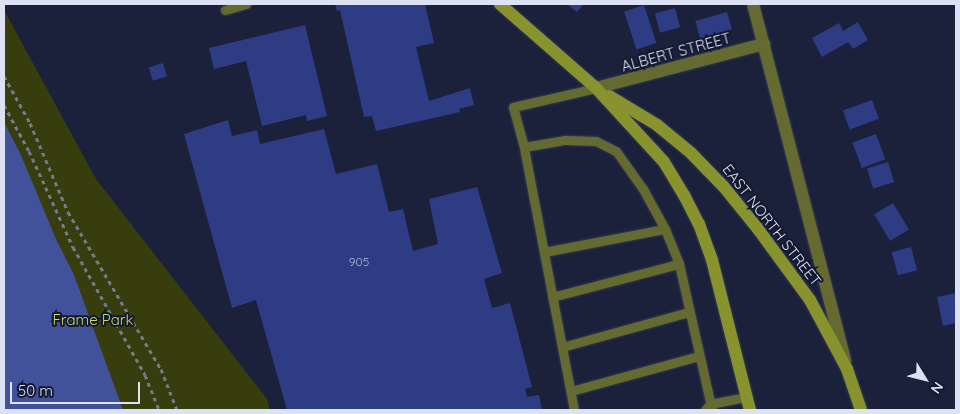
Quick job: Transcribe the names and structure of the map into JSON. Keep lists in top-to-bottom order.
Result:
{
  "streets": {
    "main road": ["EAST NORTH STREET"],
    "street": ["ALBERT STREET"]
  },
  "crossings": [
    ["ALBERT STREET", "EAST NORTH STREET"]
  ],
  "parks": ["Frame Park"],
  "house_numbers": ["905"],
  "scale_bar": "50 m",
  "north": "bottom right"
}
